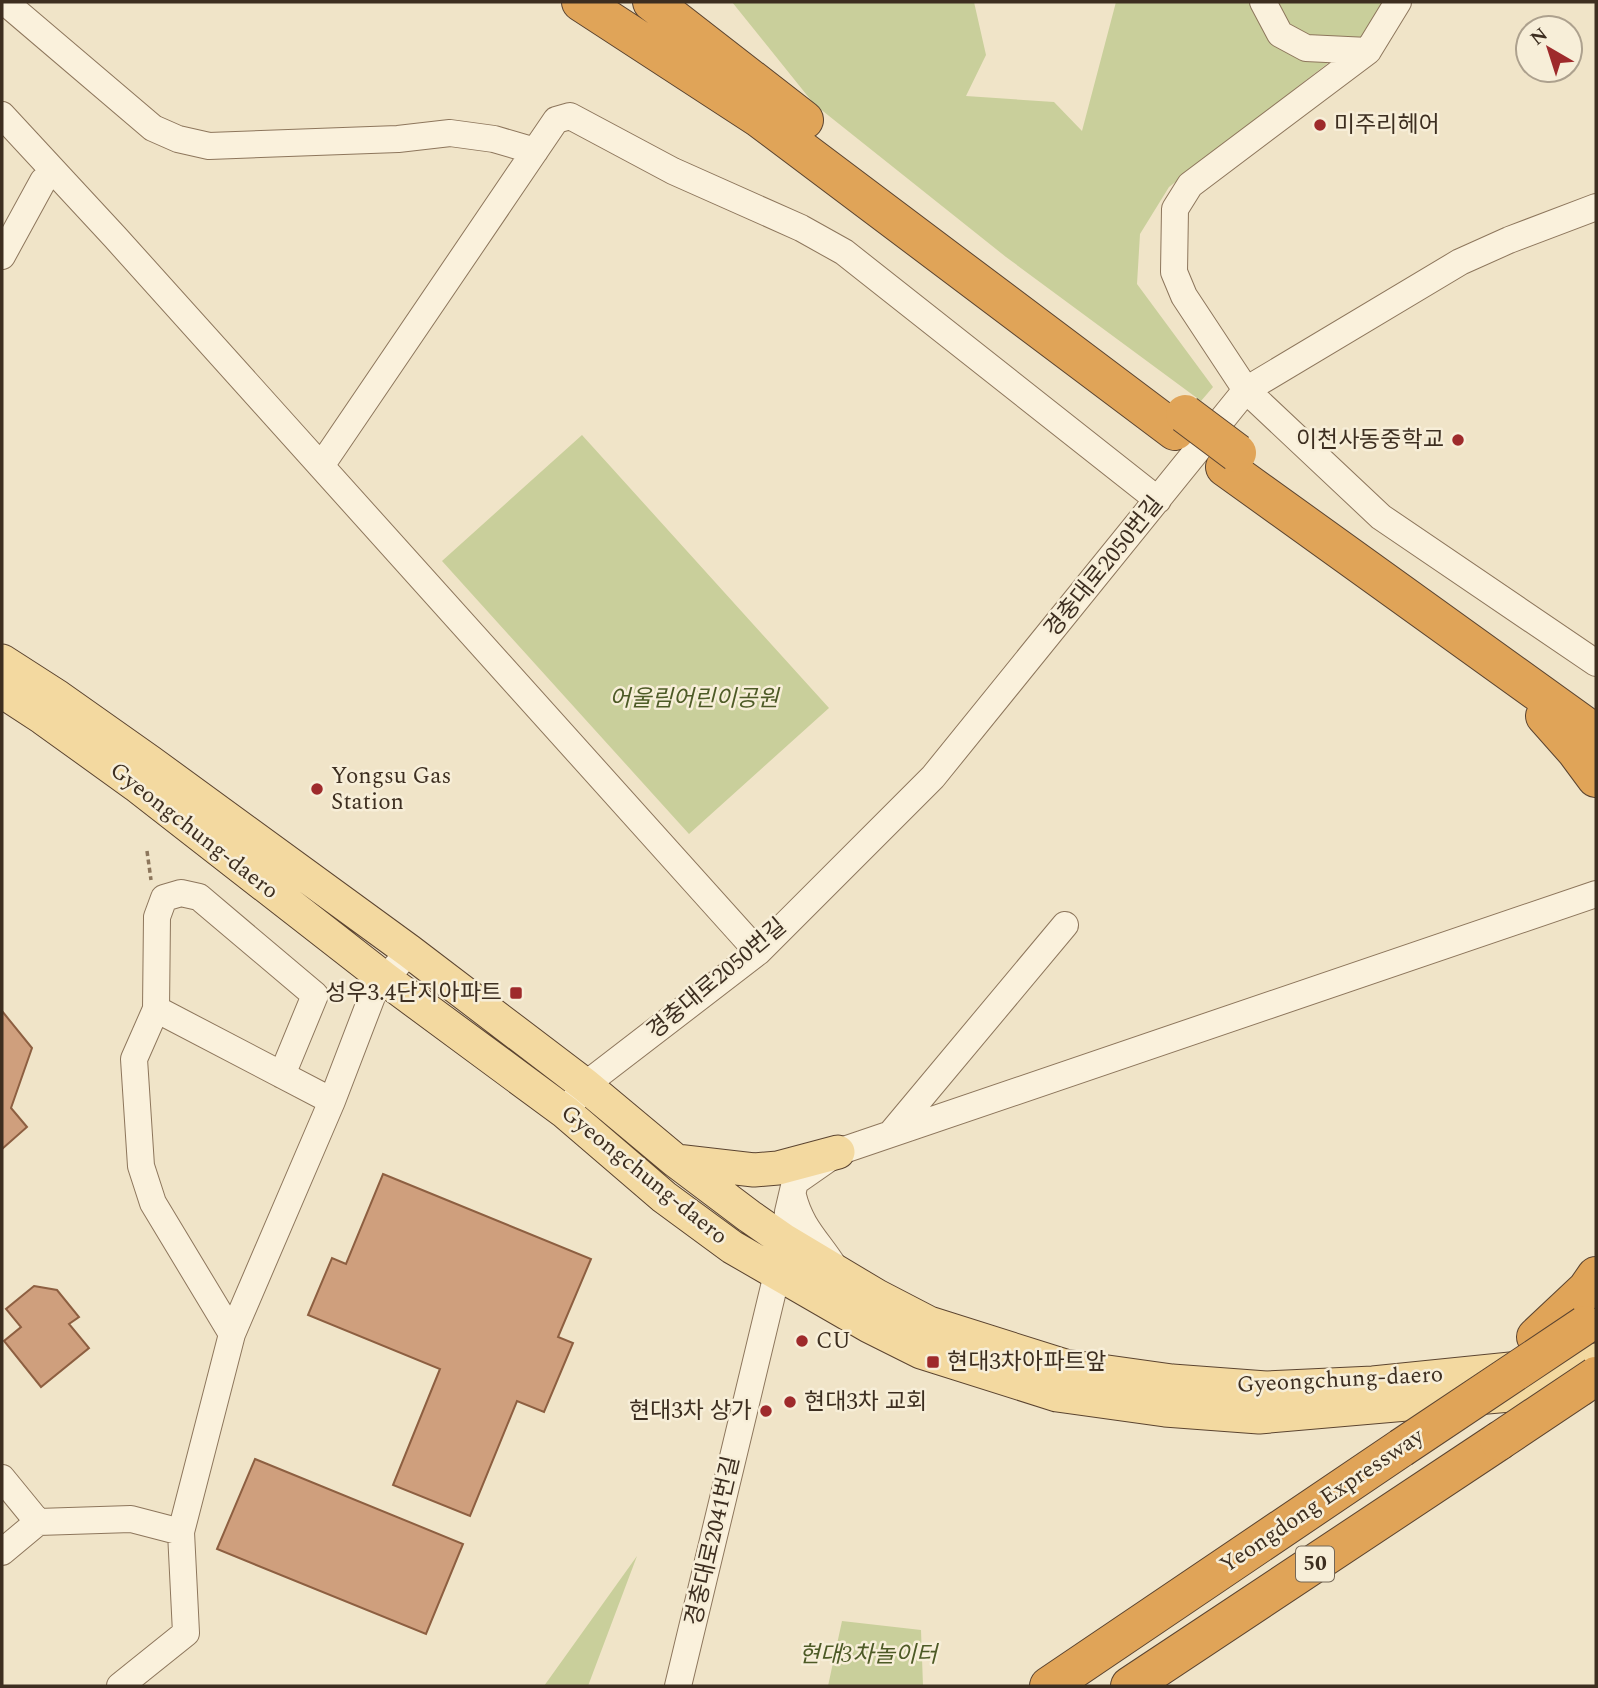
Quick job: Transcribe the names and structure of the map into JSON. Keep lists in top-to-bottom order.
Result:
{
  "streets": {
    "highway": ["Yeongdong Expressway", "50"],
    "main road": ["Gyeongchung-daero"],
    "street": ["경충대로2050번길", "경충대로2041번길"]
  },
  "crossings": [
    ["경충대로2050번길", "Gyeongchung-daero"],
    ["Gyeongchung-daero", "경충대로2041번길"]
  ],
  "parks": ["어울림어린이공원", "현대3차놀이터"],
  "places": {
    "other": [
      "미주리헤어",
      "이천사동중학교",
      "Yongsu Gas Station",
      "CU",
      "현대3차 교회",
      "현대3차 상가"
    ],
    "transit": ["성우3.4단지아파트", "현대3차아파트앞"]
  },
  "north": "top left"
}
